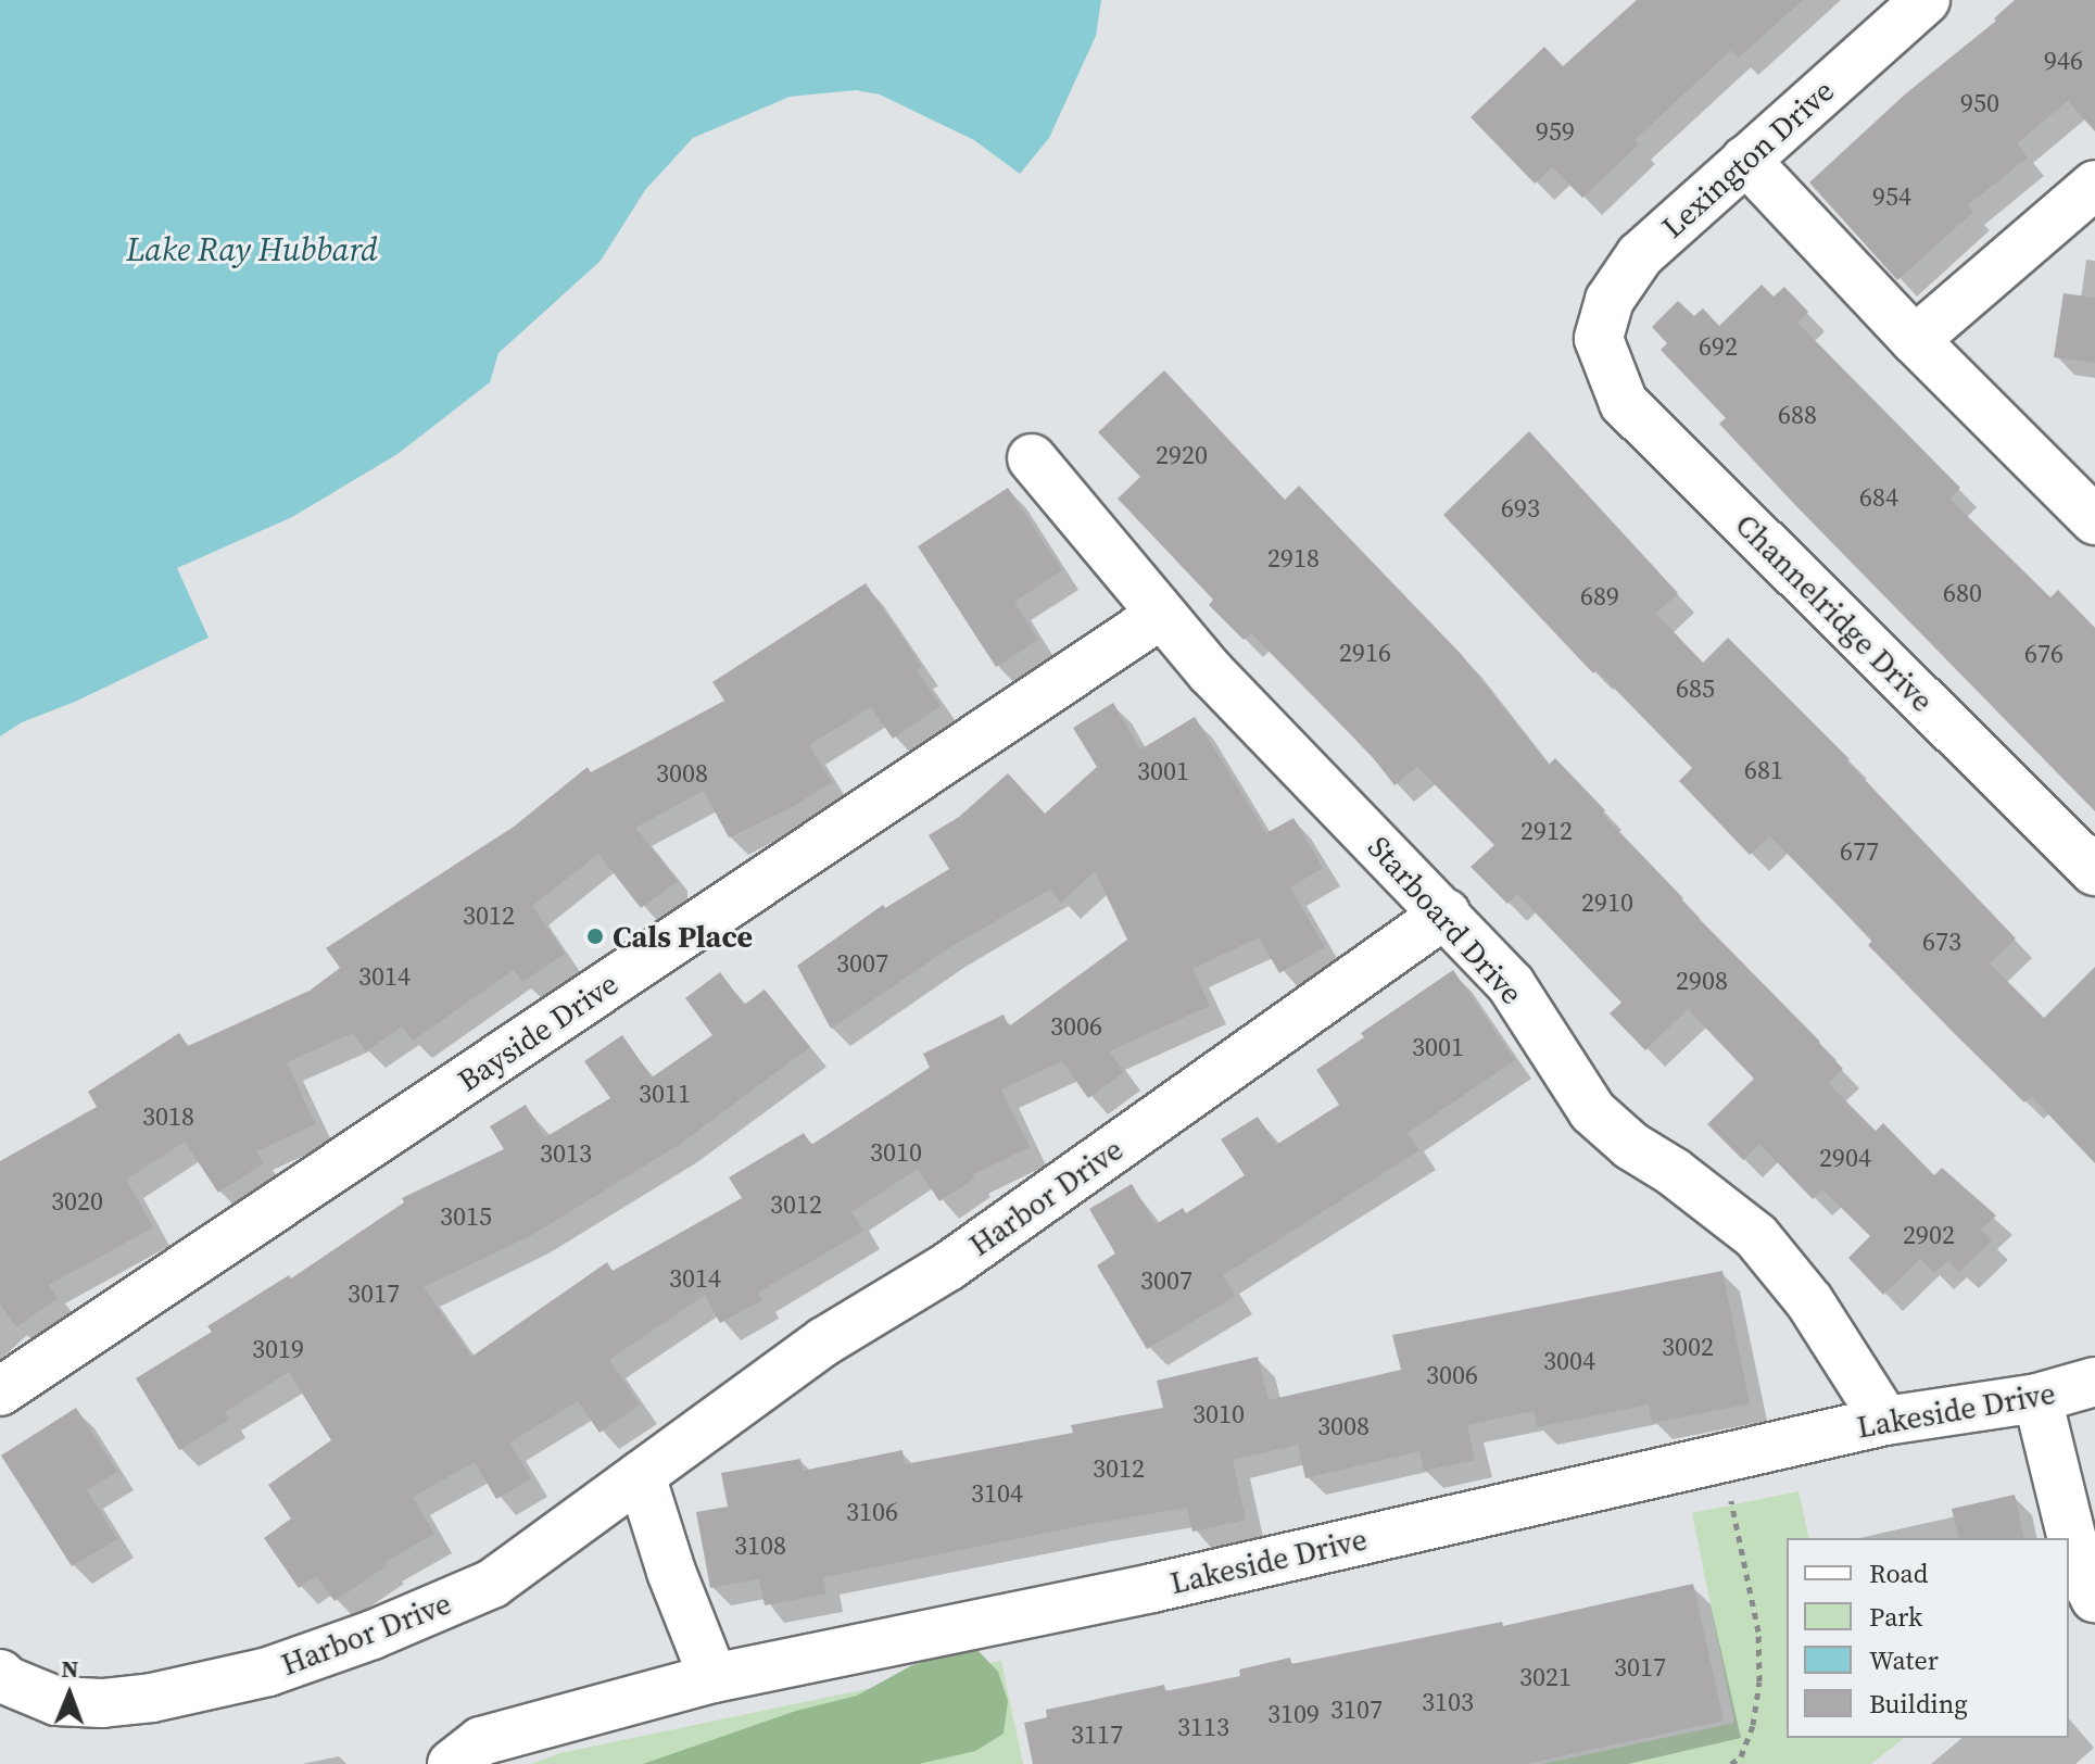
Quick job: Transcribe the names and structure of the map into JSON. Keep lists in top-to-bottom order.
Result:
{
  "streets": {
    "street": [
      "Lexington Drive",
      "Channelridge Drive",
      "Starboard Drive",
      "Bayside Drive",
      "Harbor Drive",
      "Lakeside Drive"
    ]
  },
  "crossings": [
    ["Lexington Drive", "Channelridge Drive"],
    ["Starboard Drive", "Bayside Drive"],
    ["Starboard Drive", "Harbor Drive"],
    ["Starboard Drive", "Lakeside Drive"]
  ],
  "water": ["Lake Ray Hubbard"],
  "places": ["Cals Place"],
  "house_numbers": [
    "946",
    "950",
    "959",
    "954",
    "692",
    "688",
    "2920",
    "684",
    "693",
    "2918",
    "680",
    "689",
    "2916",
    "676",
    "685",
    "681",
    "3001",
    "3008",
    "2912",
    "677",
    "2910",
    "3012",
    "673",
    "3007",
    "3014",
    "2908",
    "3006",
    "3001",
    "3011",
    "3018",
    "3010",
    "3013",
    "2904",
    "3020",
    "3012",
    "3015",
    "2902",
    "3014",
    "3007",
    "3017",
    "3002",
    "3019",
    "3004",
    "3006",
    "3010",
    "3008",
    "3012",
    "3104",
    "3106",
    "3108",
    "3017",
    "3021",
    "3103",
    "3107",
    "3109",
    "3113",
    "3117"
  ],
  "legend": [
    "Road",
    "Park",
    "Water",
    "Building"
  ],
  "north": "top"
}
